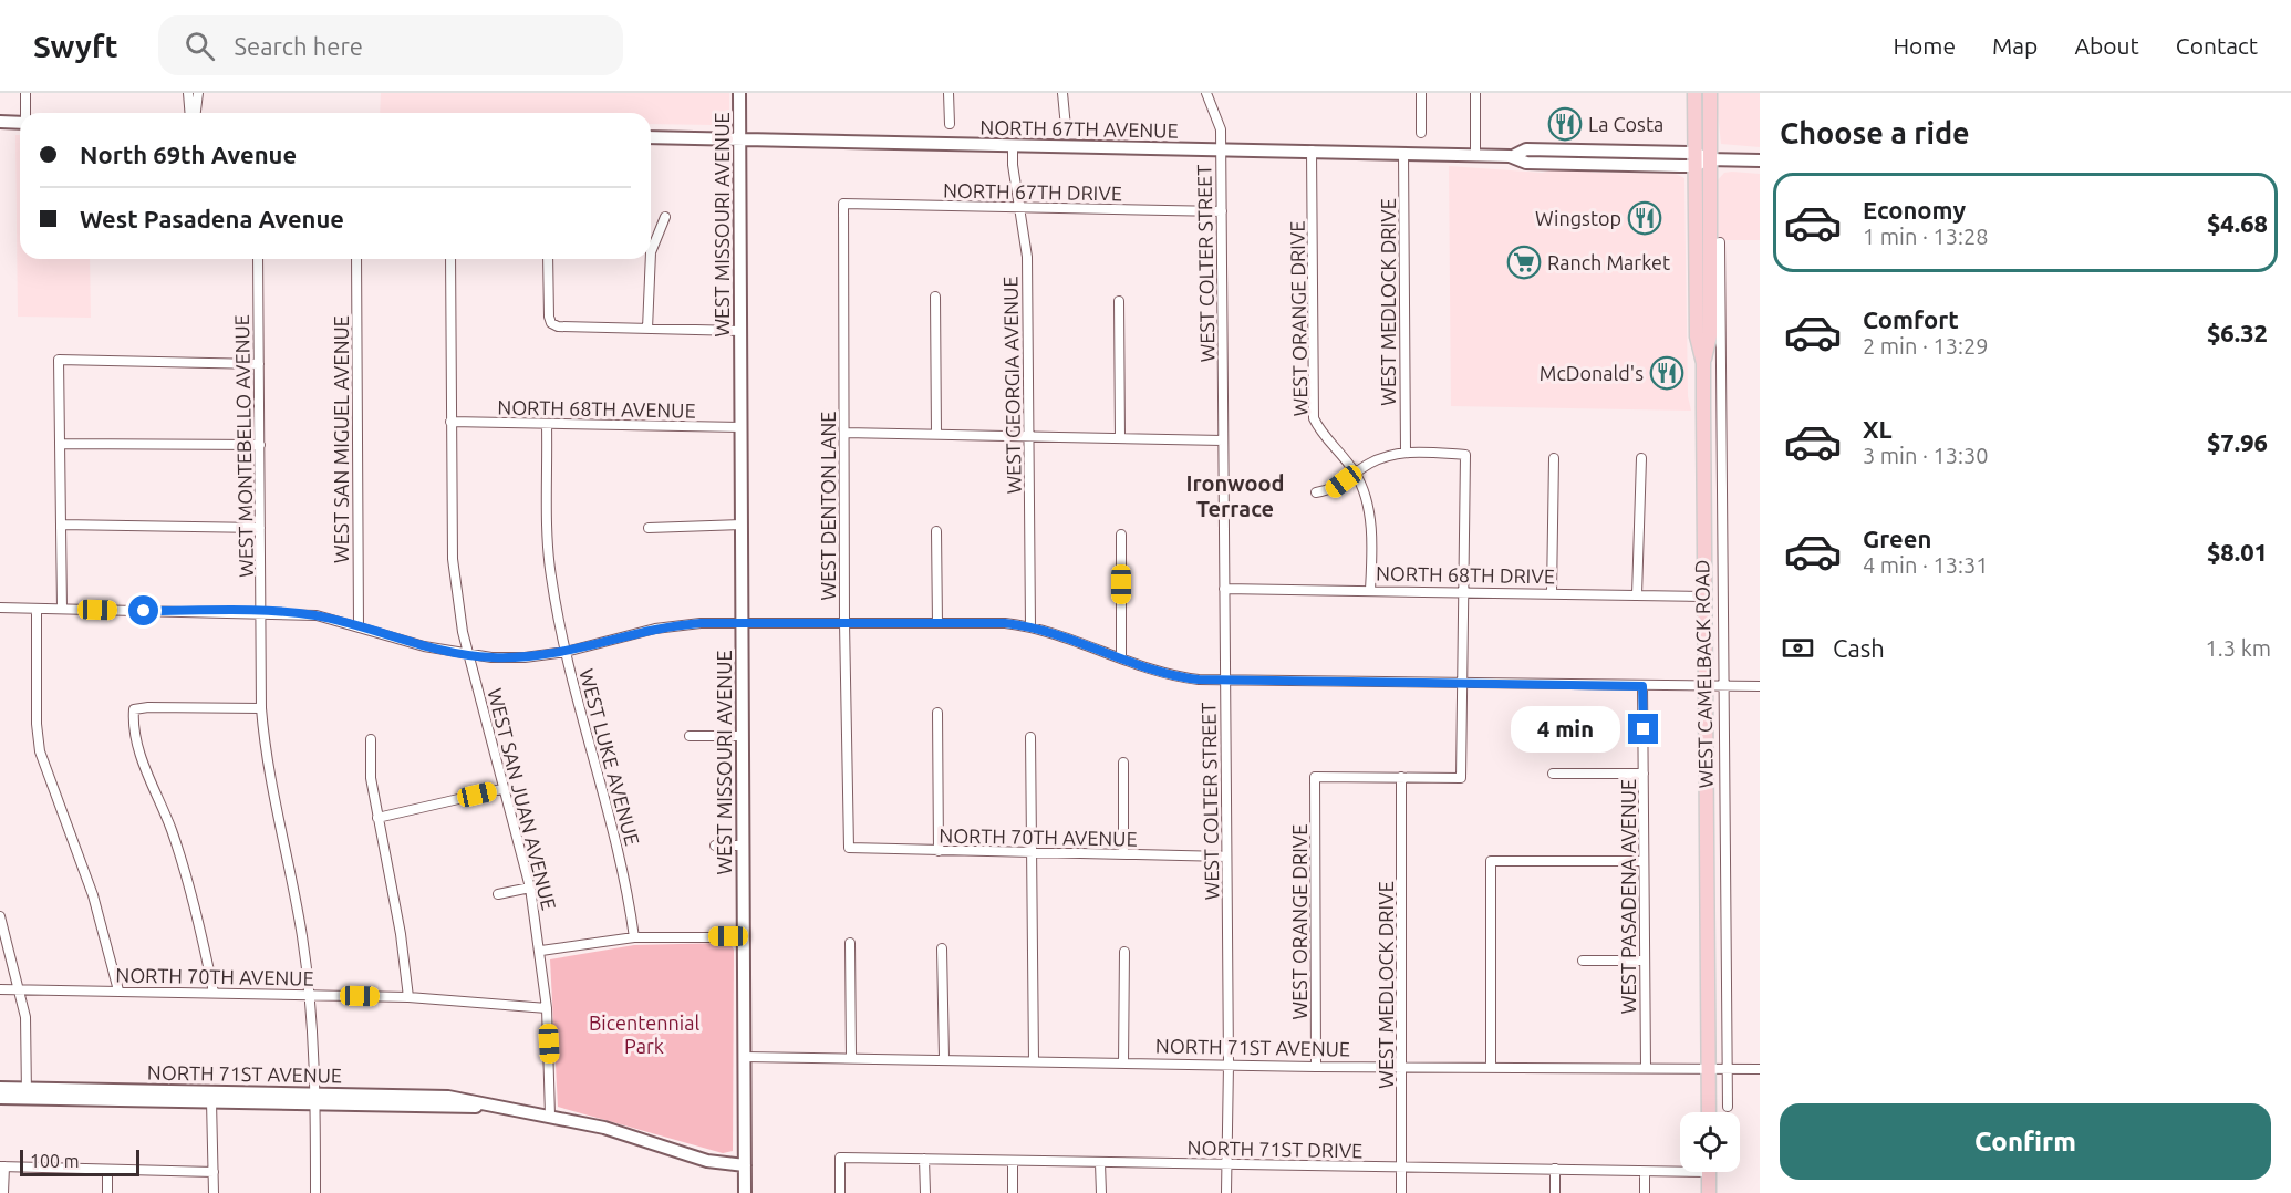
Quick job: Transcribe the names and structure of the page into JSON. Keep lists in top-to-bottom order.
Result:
{
  "streets": {
    "main road": ["WEST CAMELBACK ROAD"],
    "street": [
      "NORTH 67TH AVENUE",
      "NORTH 67TH DRIVE",
      "WEST MISSOURI AVENUE",
      "WEST COLTER STREET",
      "WEST MEDLOCK DRIVE",
      "WEST ORANGE DRIVE",
      "WEST GEORGIA AVENUE",
      "NORTH 68TH AVENUE",
      "WEST SAN MIGUEL AVENUE",
      "WEST MONTEBELLO AVENUE",
      "WEST DENTON LANE",
      "NORTH 68TH DRIVE",
      "WEST LUKE AVENUE",
      "WEST SAN JUAN AVENUE",
      "NORTH 70TH AVENUE",
      "WEST PASADENA AVENUE",
      "NORTH 71ST AVENUE",
      "NORTH 71ST DRIVE"
    ]
  },
  "crossings": [
    ["NORTH 67TH AVENUE", "WEST MISSOURI AVENUE"],
    ["NORTH 67TH AVENUE", "WEST COLTER STREET"],
    ["NORTH 67TH AVENUE", "WEST MEDLOCK DRIVE"],
    ["NORTH 67TH AVENUE", "WEST ORANGE DRIVE"],
    ["NORTH 67TH AVENUE", "WEST GEORGIA AVENUE"],
    ["NORTH 67TH AVENUE", "WEST CAMELBACK ROAD"],
    ["NORTH 67TH DRIVE", "WEST COLTER STREET"],
    ["NORTH 67TH DRIVE", "WEST GEORGIA AVENUE"],
    ["NORTH 67TH DRIVE", "WEST DENTON LANE"],
    ["WEST MISSOURI AVENUE", "NORTH 68TH AVENUE"],
    ["WEST MISSOURI AVENUE", "NORTH 71ST AVENUE"],
    ["WEST COLTER STREET", "NORTH 68TH DRIVE"],
    ["WEST COLTER STREET", "NORTH 70TH AVENUE"],
    ["WEST COLTER STREET", "NORTH 71ST AVENUE"],
    ["WEST COLTER STREET", "NORTH 71ST DRIVE"],
    ["WEST MEDLOCK DRIVE", "WEST ORANGE DRIVE"],
    ["WEST MEDLOCK DRIVE", "NORTH 71ST AVENUE"],
    ["WEST MEDLOCK DRIVE", "NORTH 71ST DRIVE"],
    ["WEST ORANGE DRIVE", "NORTH 68TH DRIVE"],
    ["WEST ORANGE DRIVE", "NORTH 71ST AVENUE"],
    ["NORTH 68TH AVENUE", "WEST LUKE AVENUE"],
    ["NORTH 68TH AVENUE", "WEST SAN JUAN AVENUE"],
    ["WEST MONTEBELLO AVENUE", "NORTH 70TH AVENUE"],
    ["WEST MONTEBELLO AVENUE", "NORTH 71ST AVENUE"],
    ["WEST DENTON LANE", "NORTH 70TH AVENUE"],
    ["NORTH 68TH DRIVE", "WEST CAMELBACK ROAD"],
    ["WEST CAMELBACK ROAD", "NORTH 71ST AVENUE"],
    ["WEST SAN JUAN AVENUE", "NORTH 70TH AVENUE"],
    ["WEST SAN JUAN AVENUE", "NORTH 71ST AVENUE"],
    ["WEST PASADENA AVENUE", "NORTH 71ST AVENUE"]
  ],
  "districts": ["Ironwood Terrace"],
  "parks": ["Bicentennial Park"],
  "places": {
    "restaurant": ["La Costa", "Wingstop", "McDonald's"],
    "supermarket": ["Ranch Market"]
  },
  "scale_bar": "100 m",
  "page": {
    "header": "Swyft",
    "search": "Search here",
    "nav": [
      "Home",
      "Map",
      "About",
      "Contact"
    ],
    "heading": "Choose a ride",
    "banner": ["North 69th Avenue", "West Pasadena Avenue"],
    "list": [
      {
        "name": "Economy",
        "note": "1 min · 13:28",
        "value": "$4.68"
      },
      {
        "name": "Comfort",
        "note": "2 min · 13:29",
        "value": "$6.32"
      },
      {
        "name": "XL",
        "note": "3 min · 13:30",
        "value": "$7.96"
      },
      {
        "name": "Green",
        "note": "4 min · 13:31",
        "value": "$8.01"
      }
    ],
    "pay": ["Cash", "1.3 km"],
    "bubble": "4 min",
    "buttons": "Confirm",
    "scale": "100 m"
  }
}
